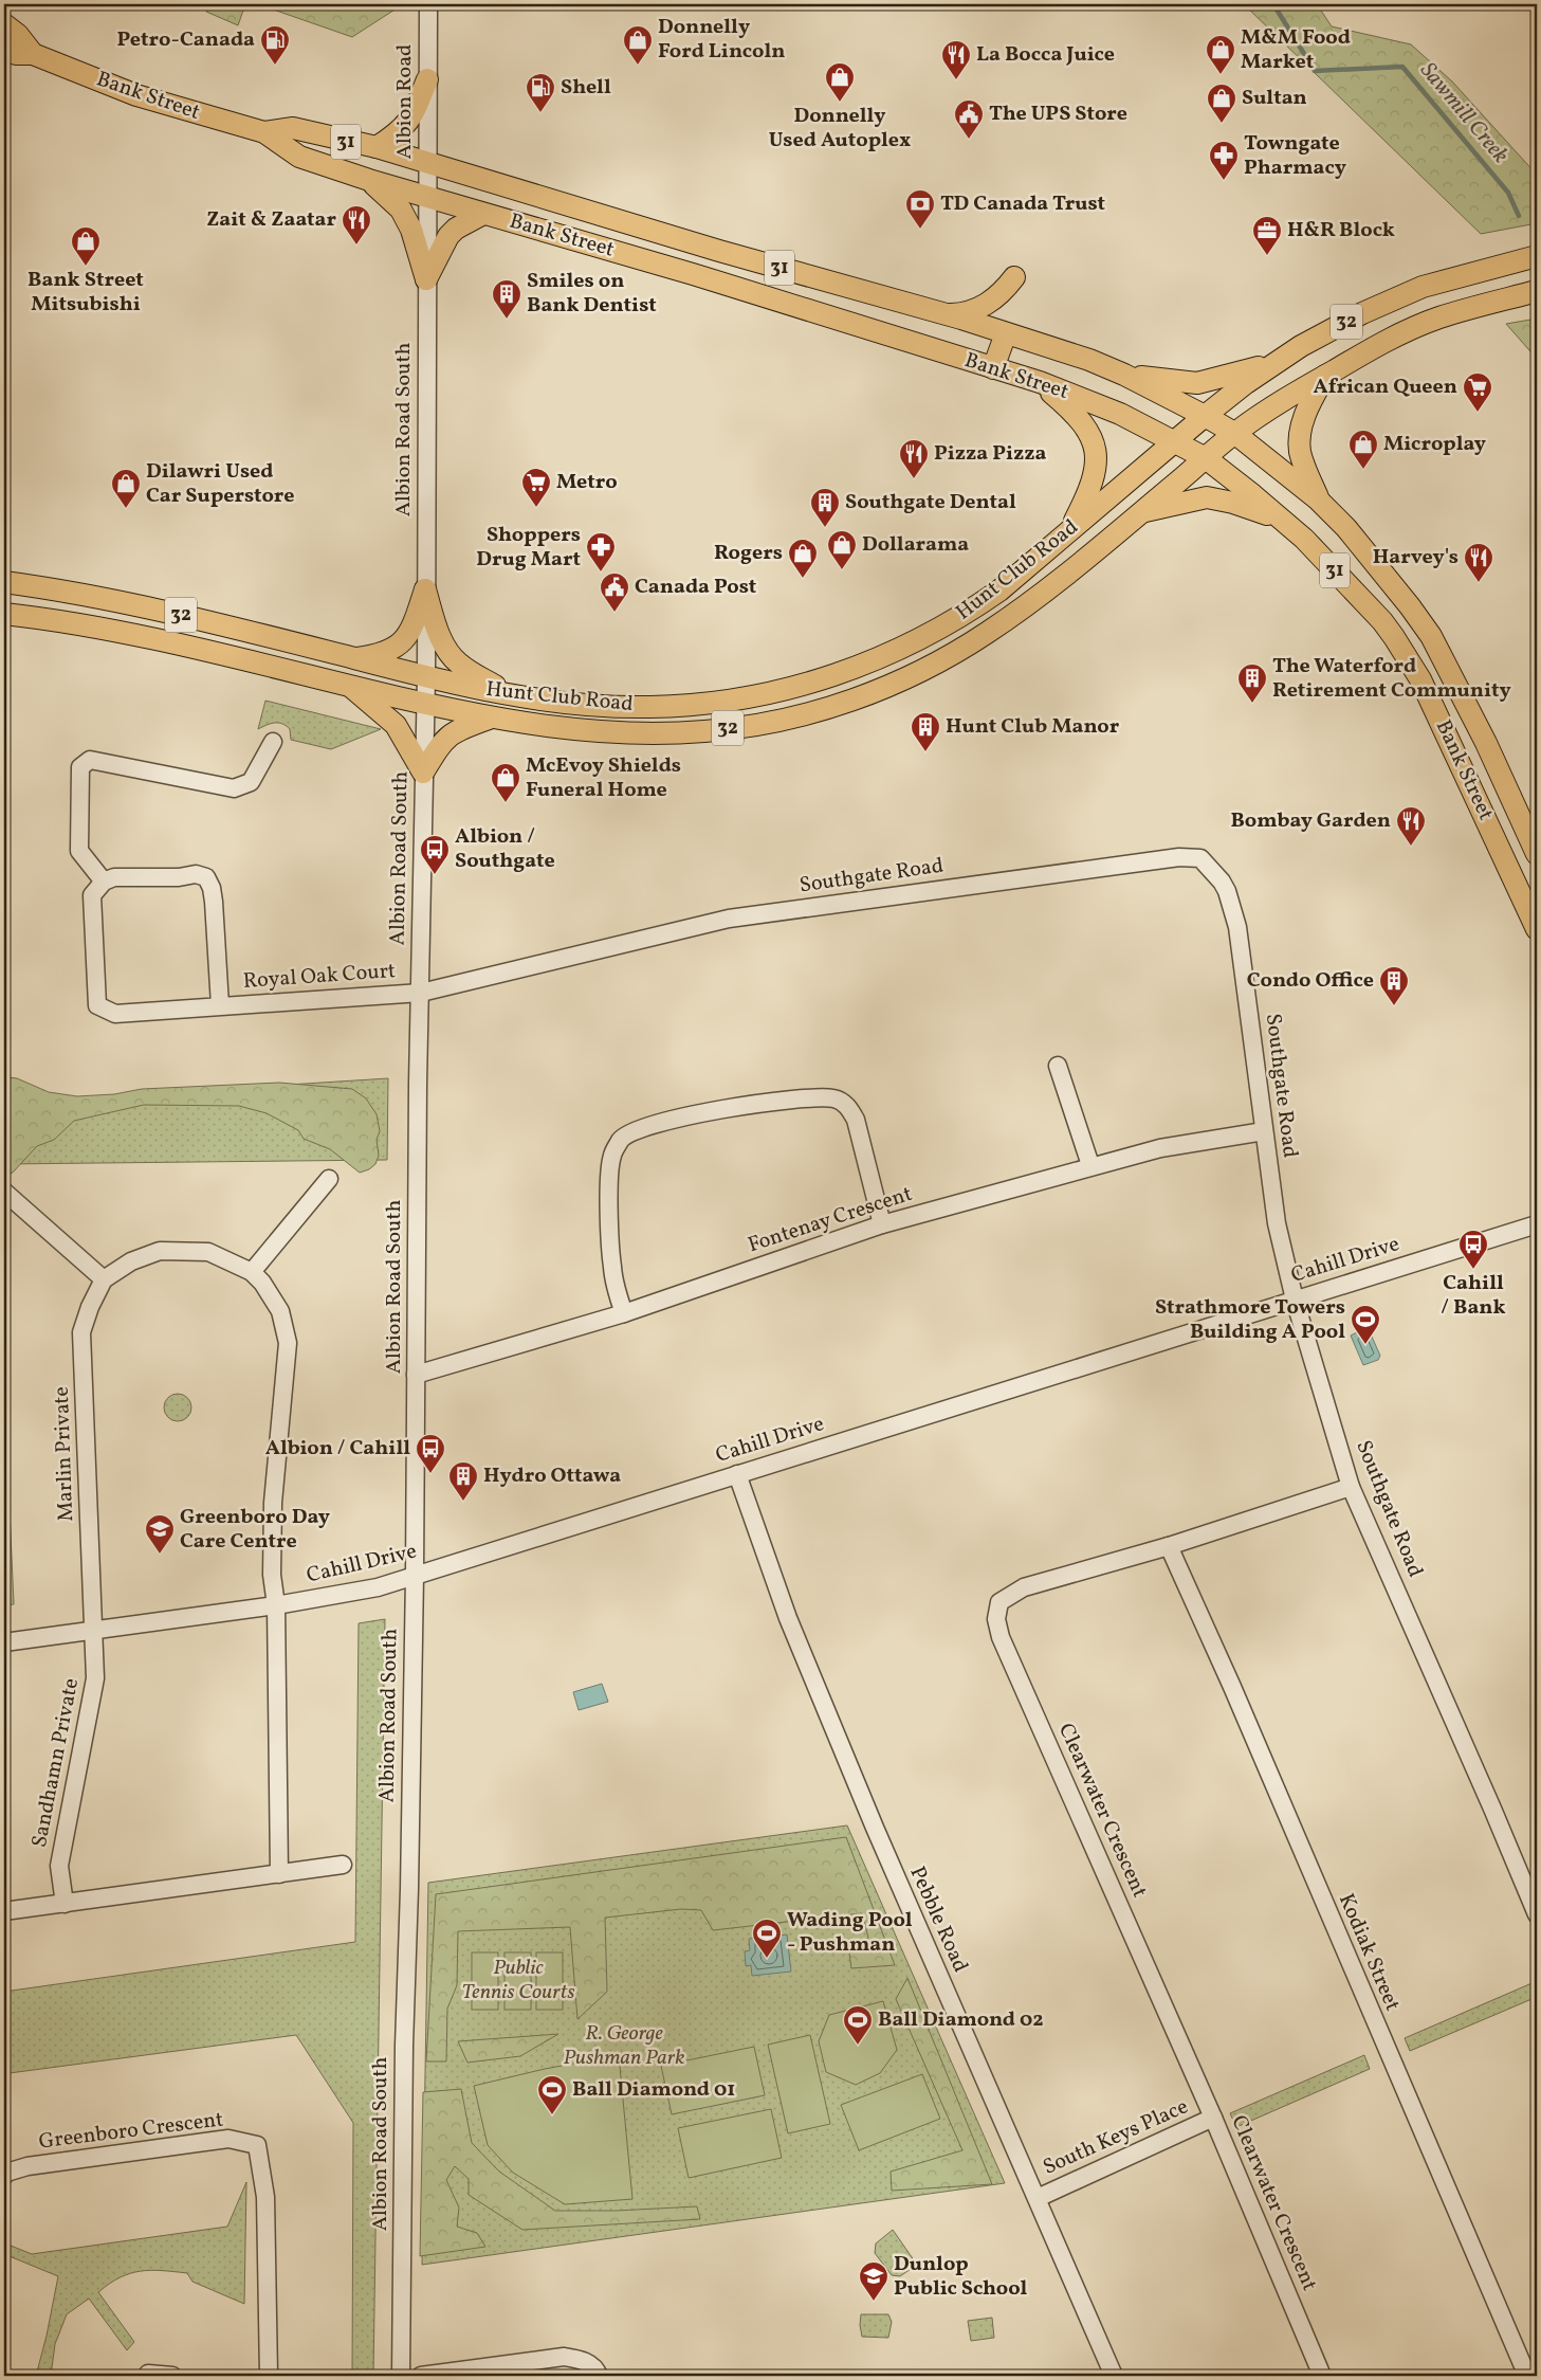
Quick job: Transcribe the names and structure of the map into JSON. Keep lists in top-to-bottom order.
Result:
{
  "streets": {
    "main road": [
      "Bank Street",
      "31",
      "32",
      "Hunt Club Road"
    ],
    "street": [
      "Albion Road",
      "Albion Road South",
      "Southgate Road",
      "Royal Oak Court",
      "Fontenay Crescent",
      "Cahill Drive",
      "Marlin Private",
      "Sandhamn Private",
      "Clearwater Crescent",
      "Pebble Road",
      "Kodiak Street",
      "Greenboro Crescent",
      "South Keys Place"
    ]
  },
  "crossings": [
    ["Bank Street", "Albion Road"],
    ["Bank Street", "Albion Road South"],
    ["Bank Street", "Hunt Club Road"],
    ["Albion Road", "Albion Road South"],
    ["Albion Road South", "Hunt Club Road"],
    ["Albion Road South", "Southgate Road"],
    ["Albion Road South", "Royal Oak Court"],
    ["Albion Road South", "Fontenay Crescent"],
    ["Albion Road South", "Cahill Drive"],
    ["Southgate Road", "Royal Oak Court"],
    ["Southgate Road", "Fontenay Crescent"],
    ["Southgate Road", "Cahill Drive"],
    ["Southgate Road", "Clearwater Crescent"],
    ["Cahill Drive", "Marlin Private"],
    ["Cahill Drive", "Sandhamn Private"],
    ["Cahill Drive", "Pebble Road"],
    ["Marlin Private", "Sandhamn Private"],
    ["Clearwater Crescent", "Kodiak Street"],
    ["Clearwater Crescent", "South Keys Place"],
    ["Pebble Road", "South Keys Place"]
  ],
  "water": ["Sawmill Creek"],
  "parks": ["Public Tennis Courts", "R. George Pushman Park"],
  "places": {
    "fuel station": ["Petro-Canada", "Shell"],
    "shop": [
      "Donnelly Ford Lincoln",
      "M&M Food Market",
      "Donnelly Used Autoplex",
      "Sultan",
      "Bank Street Mitsubishi",
      "Microplay",
      "Dilawri Used Car Superstore",
      "Dollarama",
      "Rogers",
      "McEvoy Shields Funeral Home"
    ],
    "restaurant": [
      "La Bocca Juice",
      "Zait & Zaatar",
      "Pizza Pizza",
      "Harvey's",
      "Bombay Garden"
    ],
    "public building": ["The UPS Store", "Canada Post"],
    "pharmacy": ["Towngate Pharmacy", "Shoppers Drug Mart"],
    "bank": ["TD Canada Trust"],
    "office": ["H&R Block"],
    "building": [
      "Smiles on Bank Dentist",
      "Southgate Dental",
      "The Waterford Retirement Community",
      "Hunt Club Manor",
      "Condo Office",
      "Hydro Ottawa"
    ],
    "supermarket": ["African Queen", "Metro"],
    "bus stop": ["Albion / Southgate", "Cahill / Bank", "Albion / Cahill"],
    "sports": [
      "Strathmore Towers Building A Pool",
      "Wading Pool - Pushman",
      "Ball Diamond 02",
      "Ball Diamond 01"
    ],
    "school or university": ["Greenboro Day Care Centre", "Dunlop Public School"]
  }
}
